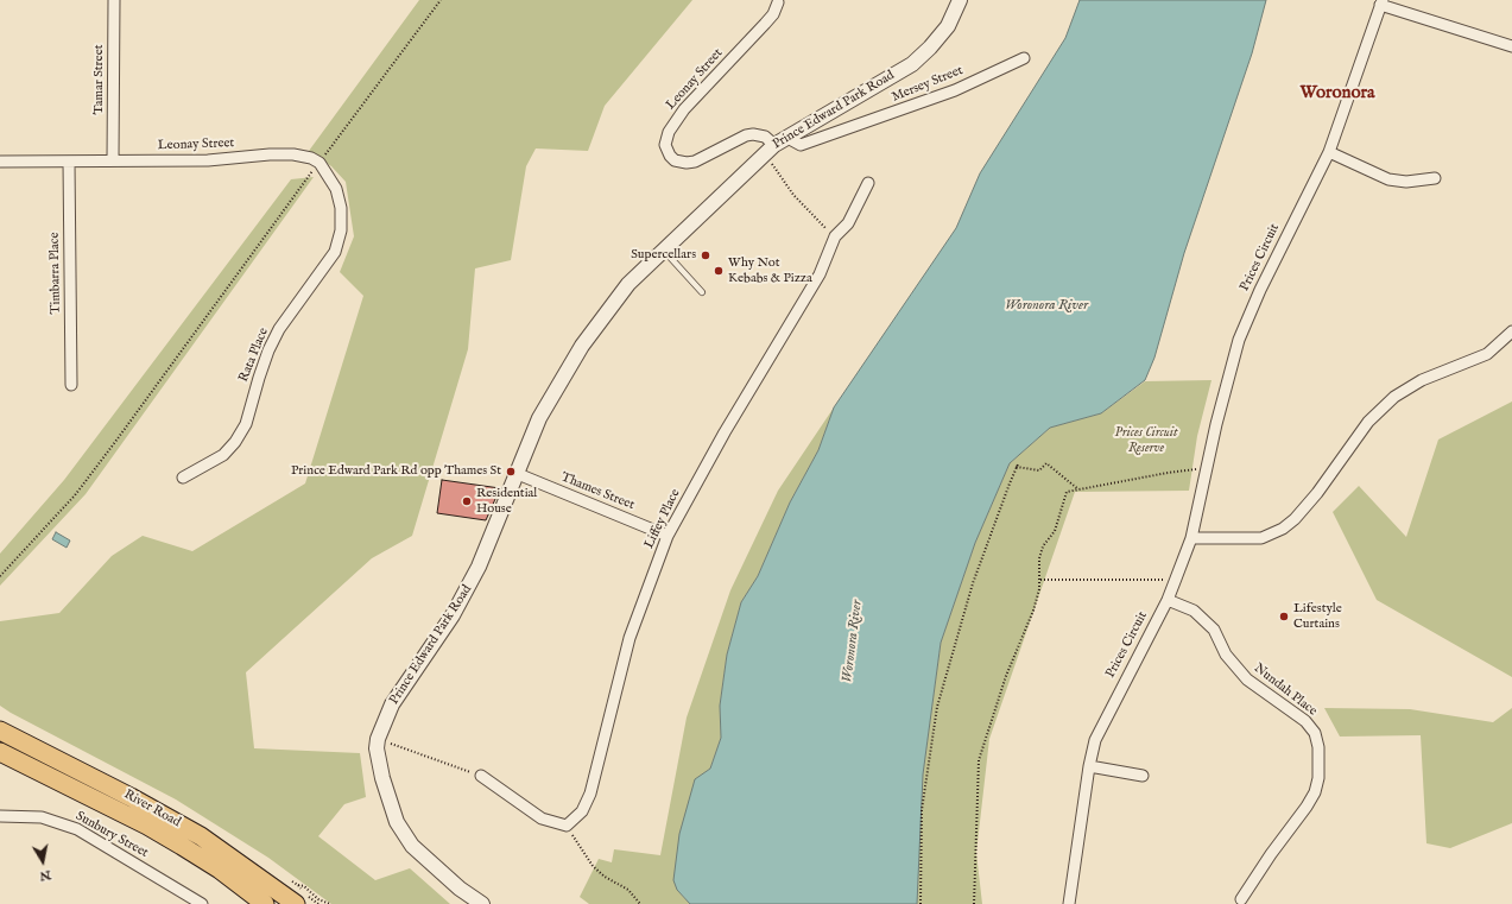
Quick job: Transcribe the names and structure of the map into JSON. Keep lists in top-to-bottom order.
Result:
{
  "streets": {
    "main road": ["River Road"],
    "street": [
      "Tamar Street",
      "Leonay Street",
      "Mersey Street",
      "Prince Edward Park Road",
      "Prices Circuit",
      "Timbarra Place",
      "Rata Place",
      "Thames Street",
      "Liffey Place",
      "Nundah Place",
      "Sunbury Street"
    ]
  },
  "crossings": [
    ["Tamar Street", "Leonay Street"],
    ["Leonay Street", "Prince Edward Park Road"],
    ["Leonay Street", "Timbarra Place"],
    ["Leonay Street", "Rata Place"],
    ["Mersey Street", "Prince Edward Park Road"],
    ["Prince Edward Park Road", "Thames Street"],
    ["Prices Circuit", "Nundah Place"],
    ["Thames Street", "Liffey Place"]
  ],
  "districts": ["Woronora"],
  "water": ["Woronora River"],
  "parks": ["Prices Circuit Reserve"],
  "places": [
    "Supercellars",
    "Why Not Kebabs & Pizza",
    "Prince Edward Park Rd opp Thames St",
    "Residential House",
    "Lifestyle Curtains"
  ],
  "north": "bottom"
}
